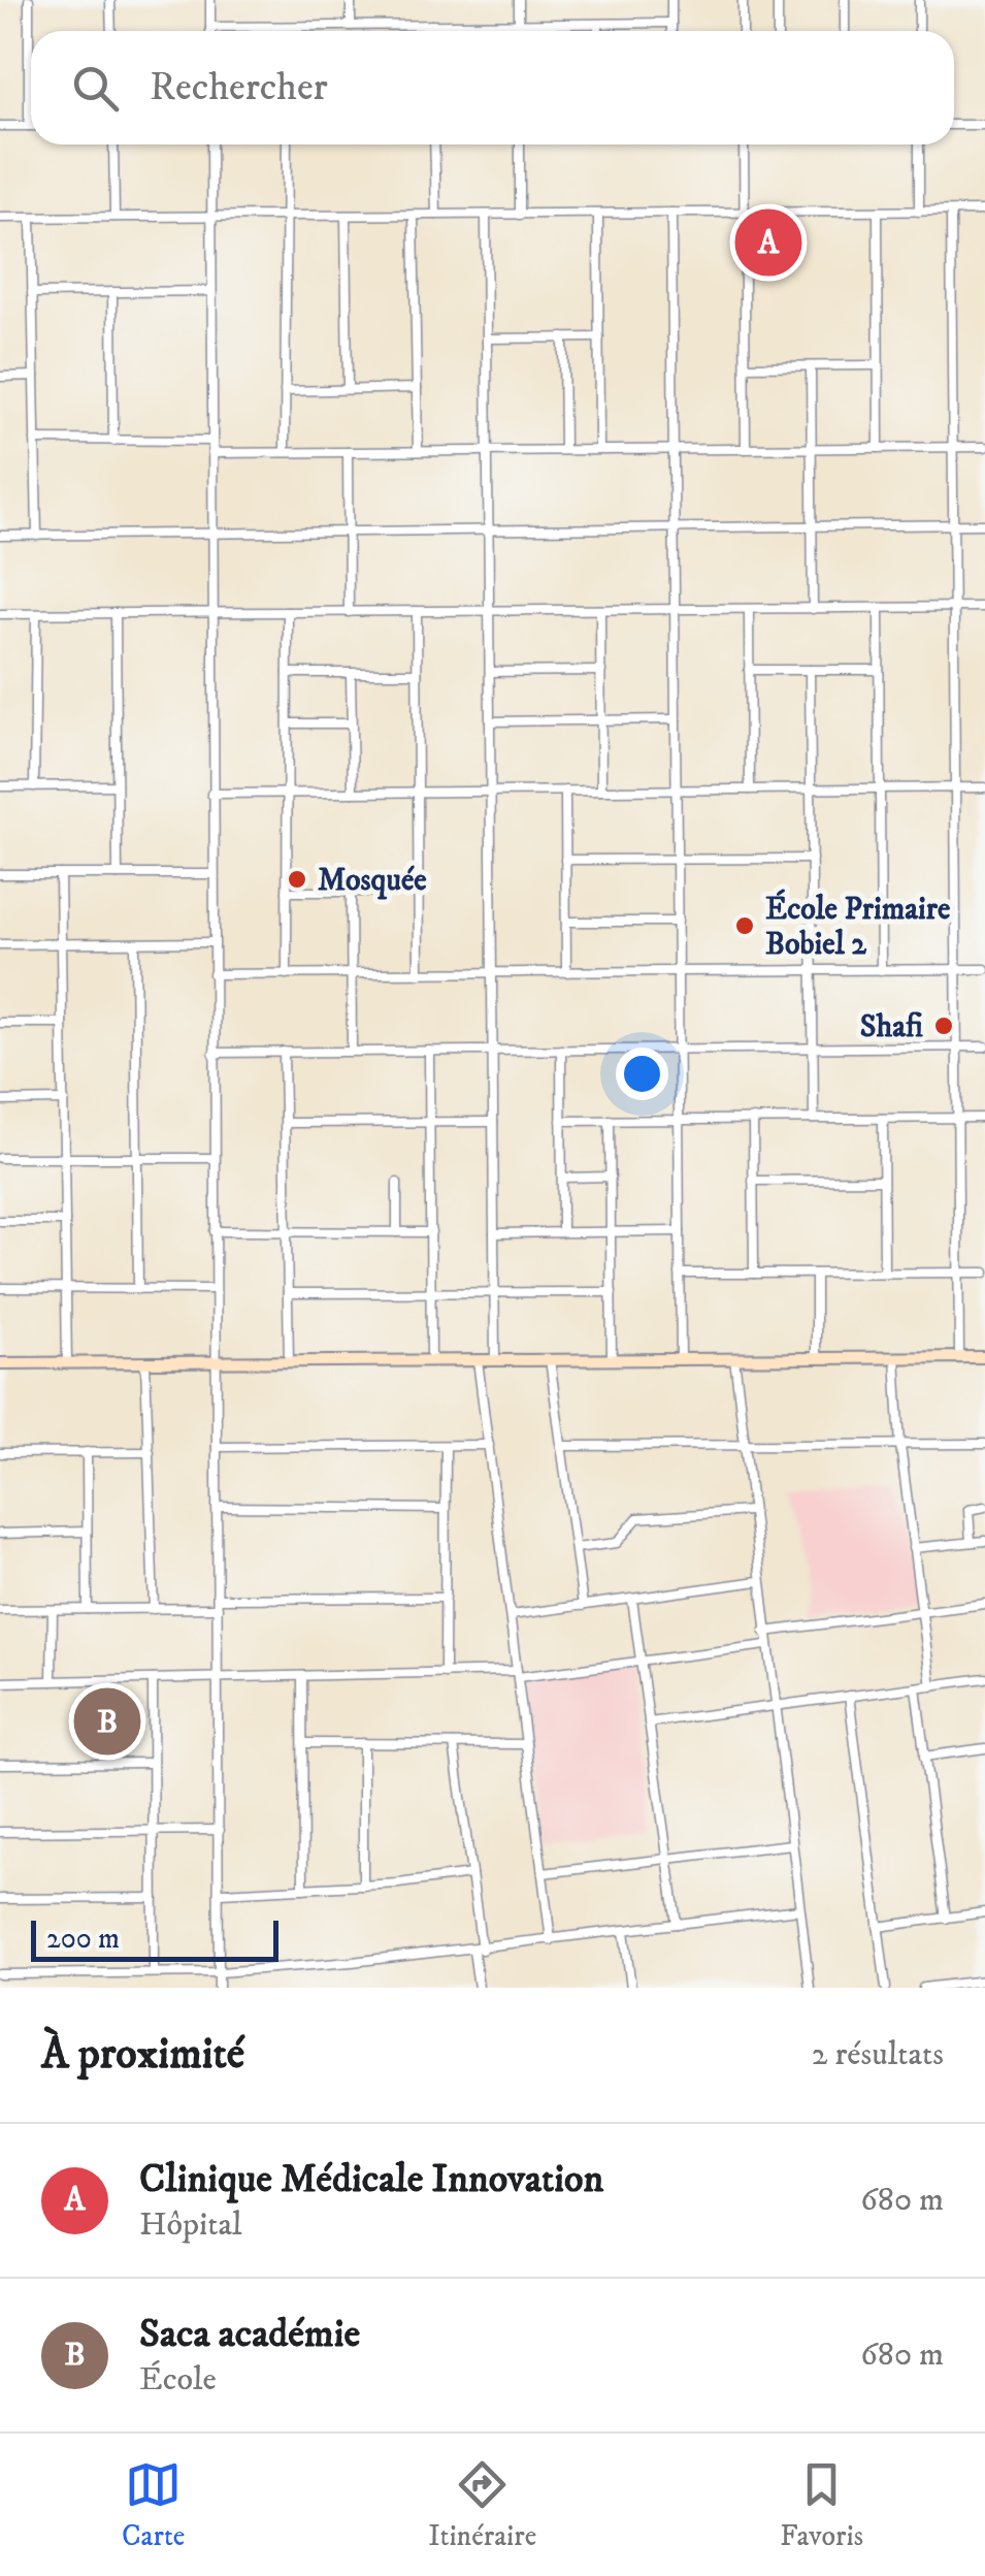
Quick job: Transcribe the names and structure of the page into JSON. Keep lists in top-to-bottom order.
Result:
{
  "places": ["Mosquée", "École Primaire Bobiel 2", "Shafi"],
  "scale_bar": "200 m",
  "page": {
    "search": "Rechercher",
    "pins": ["A", "B"],
    "scale": "200 m",
    "heading": ["À proximité", "2 résultats"],
    "list": [
      {
        "mark": "A",
        "name": "Clinique Médicale Innovation",
        "note": "Hôpital",
        "value": "680 m"
      },
      {
        "mark": "B",
        "name": "Saca académie",
        "note": "École",
        "value": "680 m"
      }
    ],
    "nav": ["Carte", "Itinéraire", "Favoris"]
  }
}
